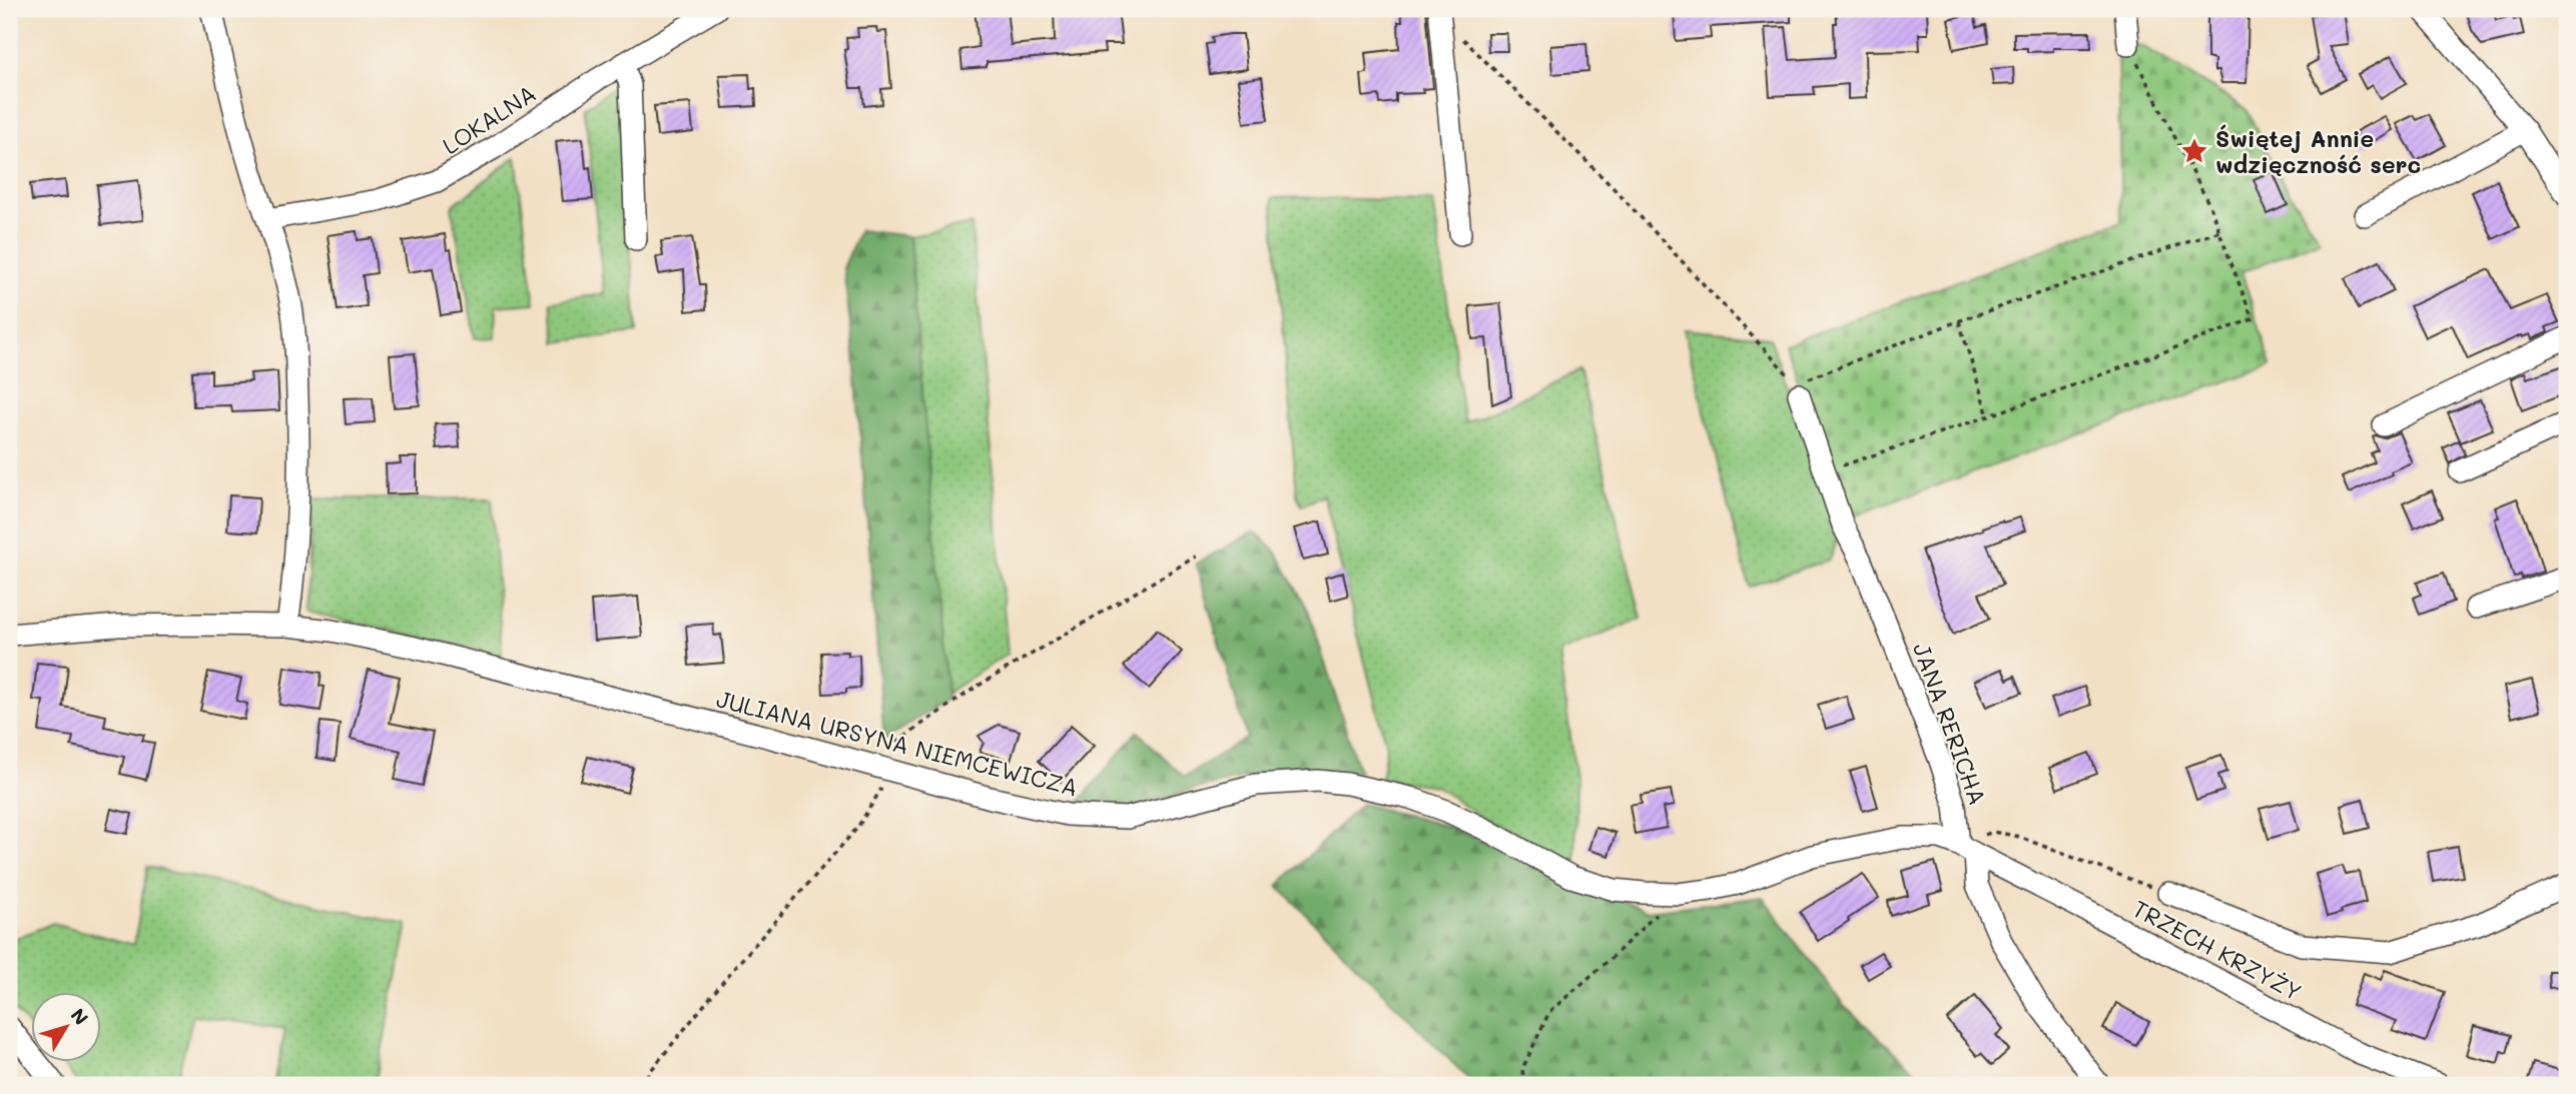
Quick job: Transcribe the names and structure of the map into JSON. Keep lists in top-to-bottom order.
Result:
{
  "streets": {
    "street": [
      "LOKALNA",
      "JANA RERICHA",
      "JULIANA URSYNA NIEMCEWICZA",
      "TRZECH KRZYŻY"
    ]
  },
  "crossings": [
    ["JANA RERICHA", "JULIANA URSYNA NIEMCEWICZA"],
    ["JANA RERICHA", "TRZECH KRZYŻY"],
    ["JULIANA URSYNA NIEMCEWICZA", "TRZECH KRZYŻY"]
  ],
  "places": {
    "place": ["Świętej Annie wdzięczność serc"]
  },
  "north": "top right"
}
